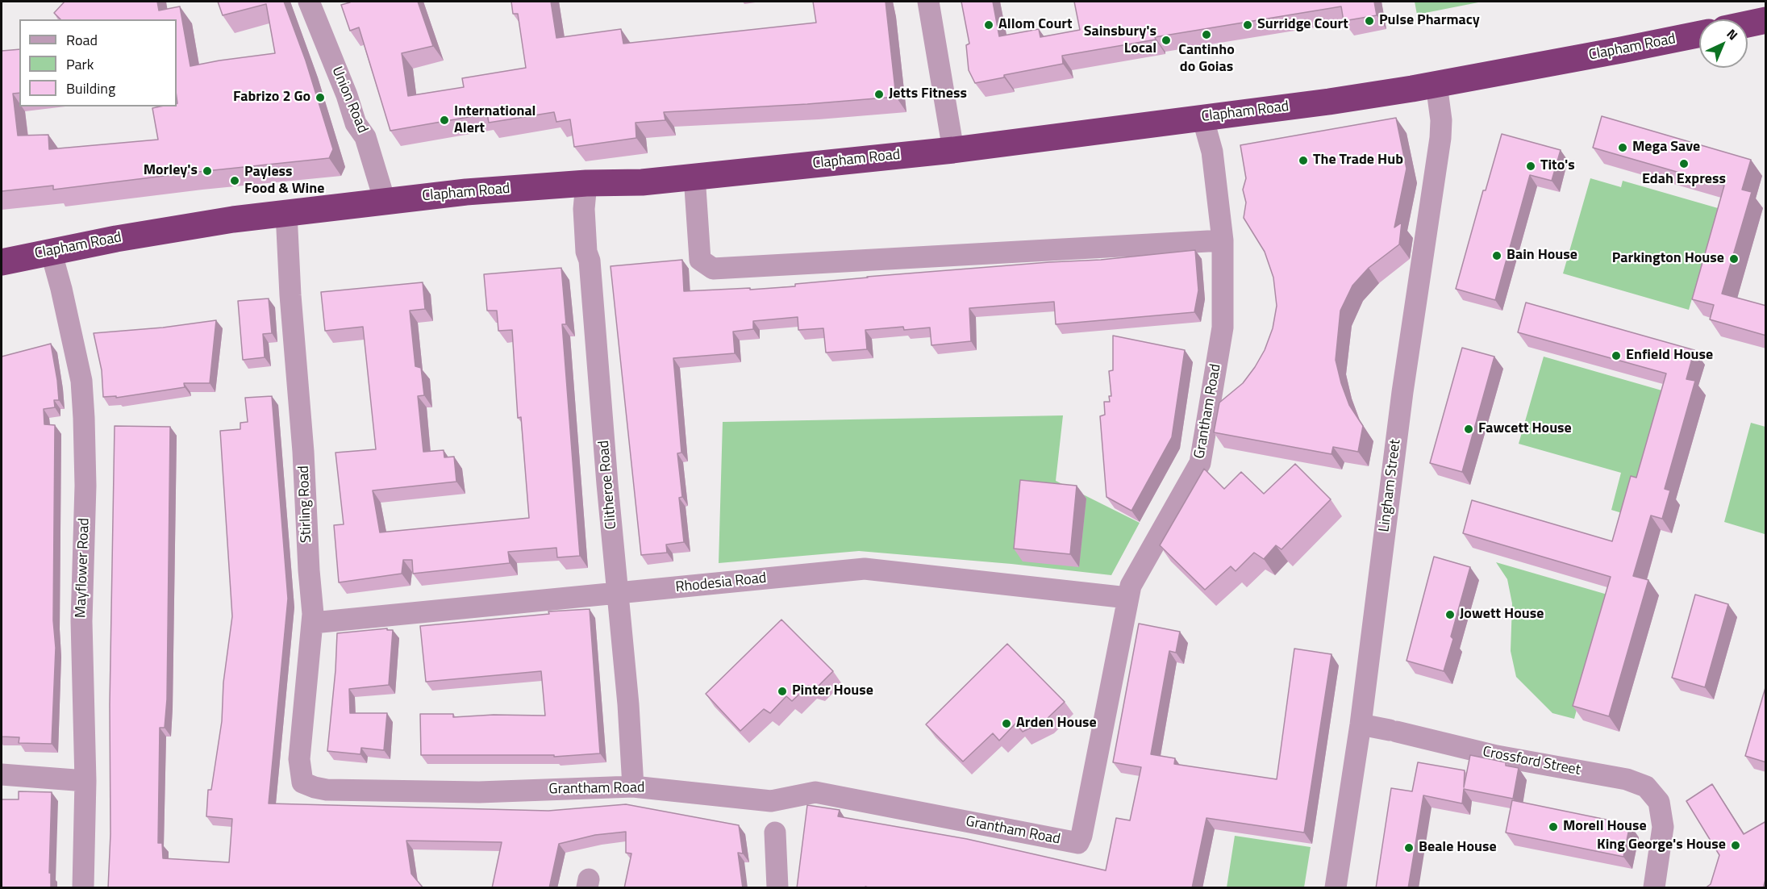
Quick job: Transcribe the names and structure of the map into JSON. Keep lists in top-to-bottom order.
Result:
{
  "streets": {
    "highway": ["Clapham Road"],
    "street": [
      "Union Road",
      "Grantham Road",
      "Clitheroe Road",
      "Lingham Street",
      "Stirling Road",
      "Mayflower Road",
      "Rhodesia Road",
      "Crossford Street"
    ]
  },
  "crossings": [
    ["Clapham Road", "Union Road"],
    ["Clapham Road", "Grantham Road"],
    ["Clapham Road", "Clitheroe Road"],
    ["Clapham Road", "Lingham Street"],
    ["Clapham Road", "Stirling Road"],
    ["Clapham Road", "Mayflower Road"],
    ["Grantham Road", "Clitheroe Road"],
    ["Grantham Road", "Stirling Road"],
    ["Grantham Road", "Rhodesia Road"],
    ["Clitheroe Road", "Rhodesia Road"],
    ["Lingham Street", "Crossford Street"],
    ["Stirling Road", "Rhodesia Road"]
  ],
  "places": [
    "Pulse Pharmacy",
    "Allom Court",
    "Surridge Court",
    "Cantinho do Goias",
    "Sainsbury's Local",
    "Jetts Fitness",
    "Fabrizo 2 Go",
    "International Alert",
    "Mega Save",
    "The Trade Hub",
    "Edah Express",
    "Tito's",
    "Morley's",
    "Payless Food & Wine",
    "Bain House",
    "Parkington House",
    "Enfield House",
    "Fawcett House",
    "Jowett House",
    "Pinter House",
    "Arden House",
    "Morell House",
    "King George's House",
    "Beale House"
  ],
  "legend": ["Road", "Park", "Building"],
  "north": "top right"
}
